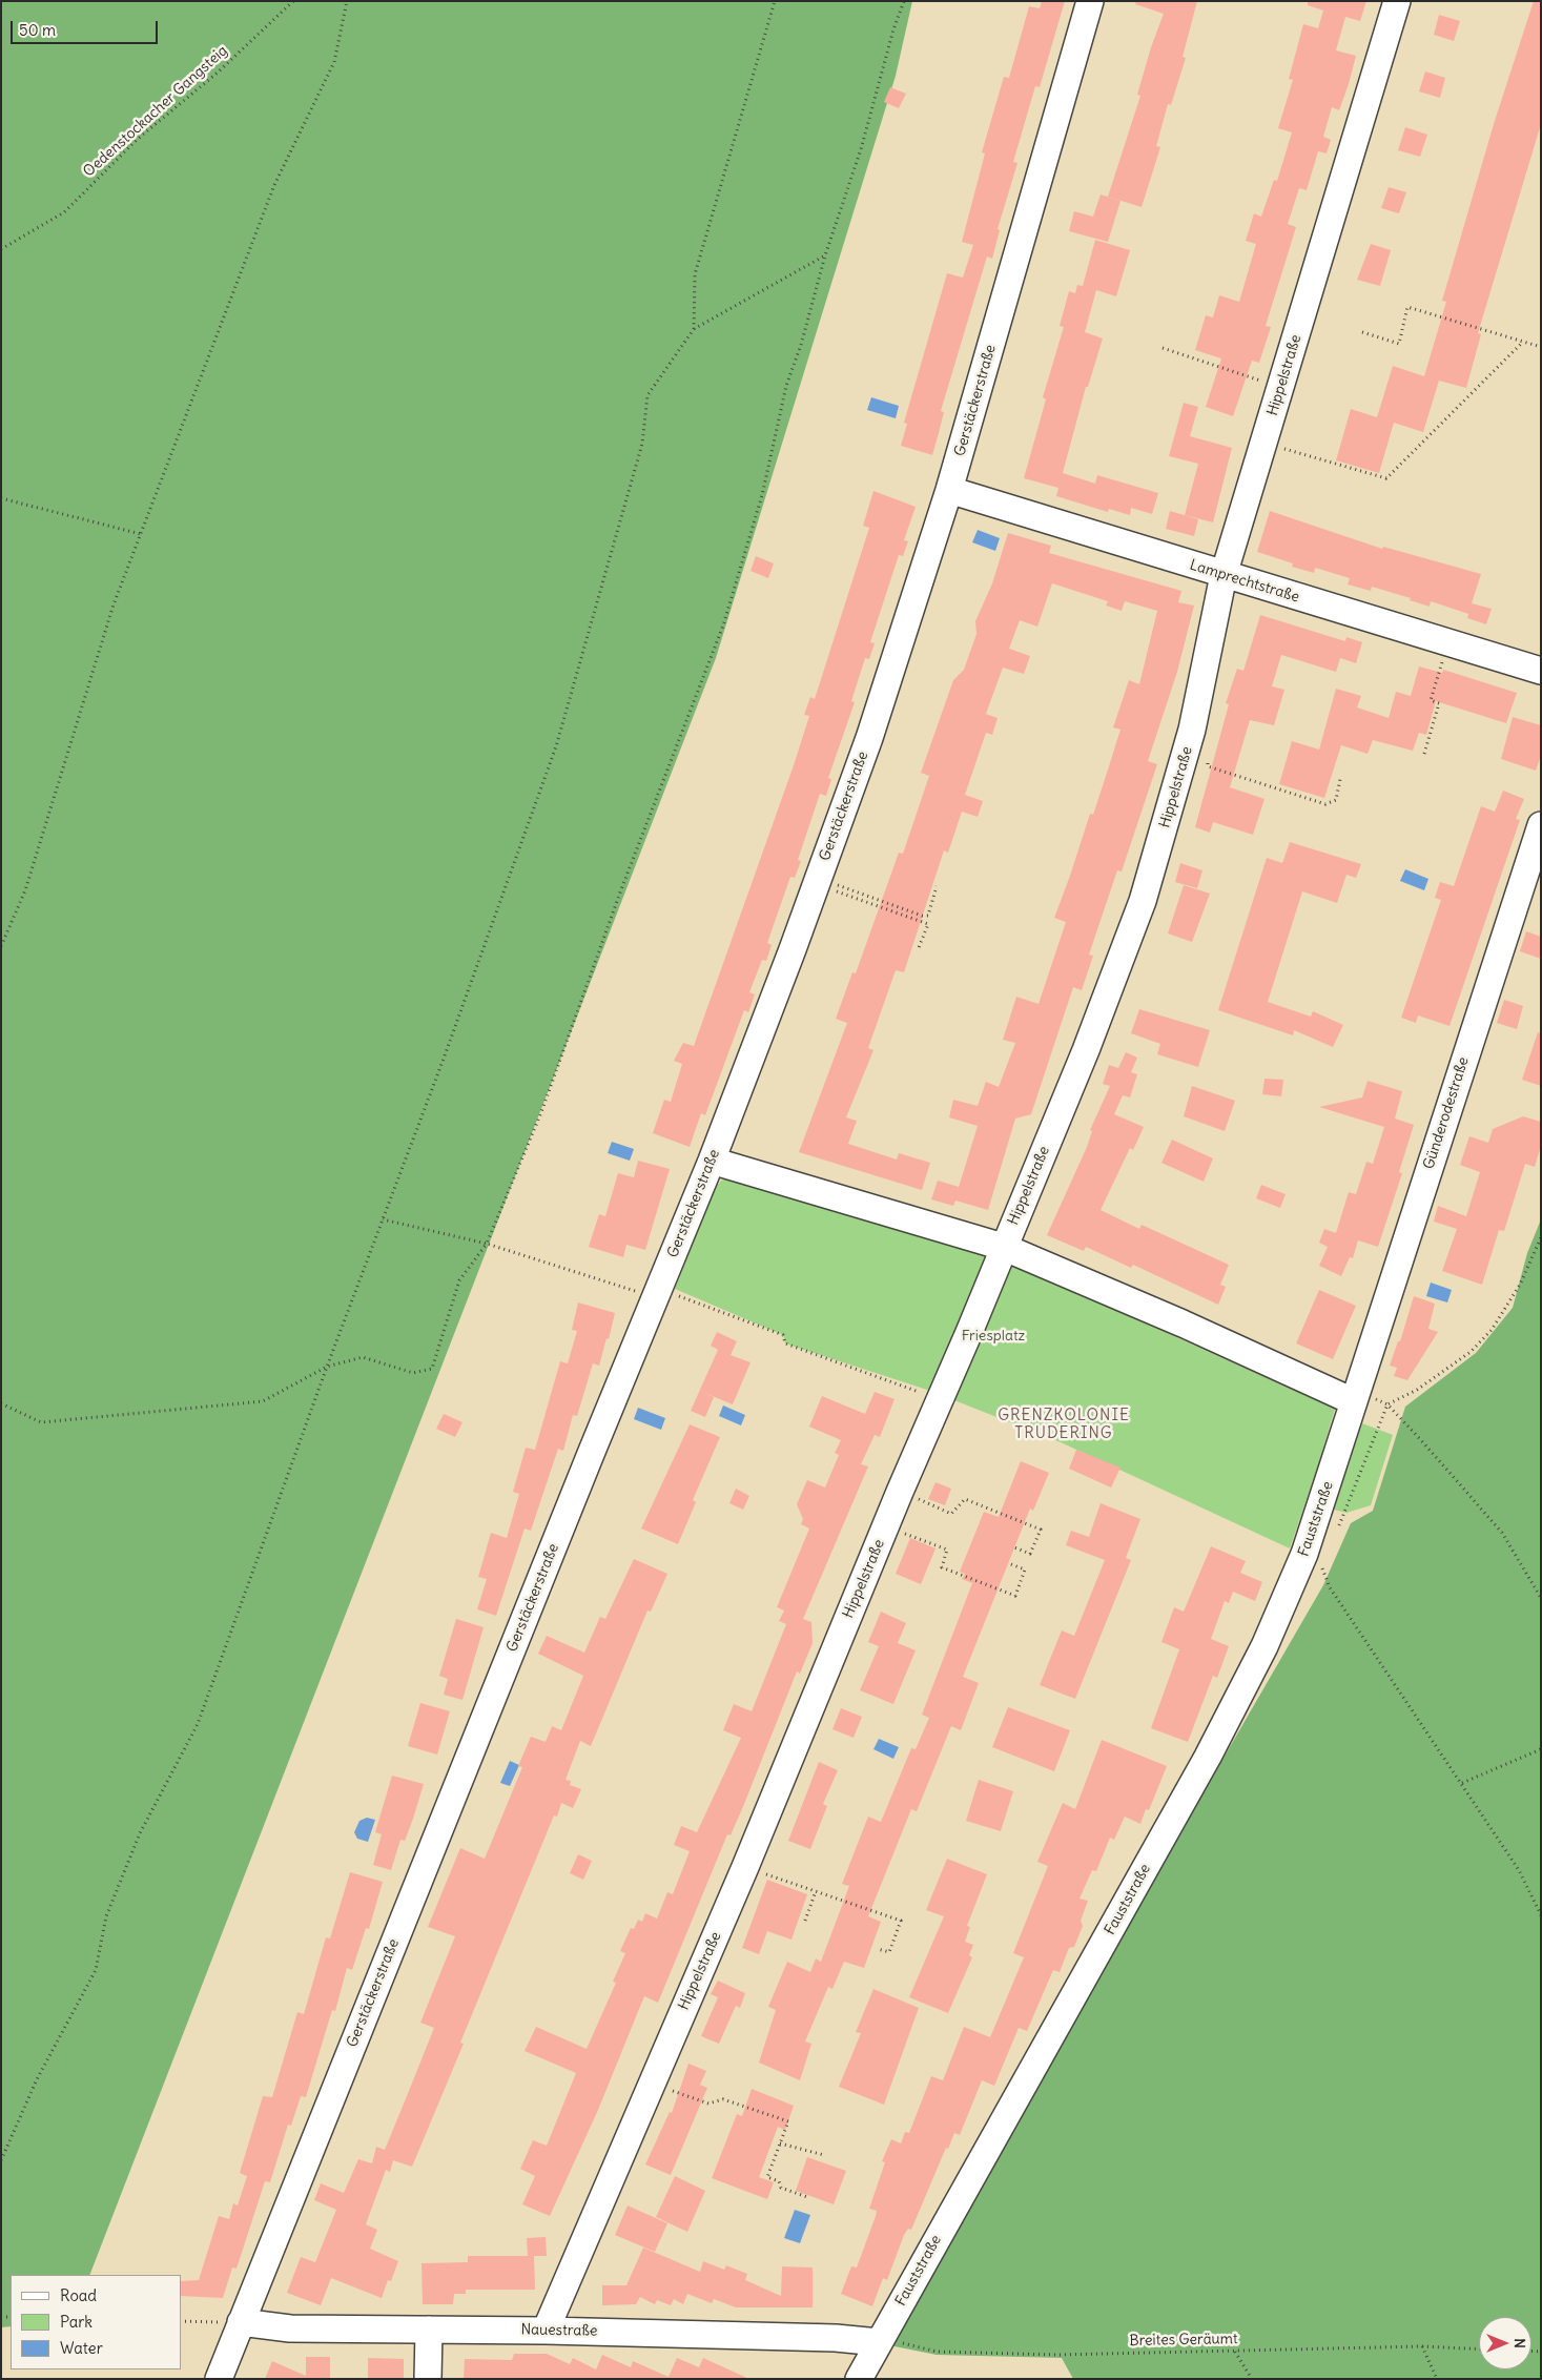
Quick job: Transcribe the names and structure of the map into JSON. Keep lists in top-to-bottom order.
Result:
{
  "streets": {
    "street": [
      "Hippelstraße",
      "Gerstäckerstraße",
      "Lamprechtstraße",
      "Günderodestraße",
      "Fauststraße",
      "Nauestraße"
    ],
    "path": ["Oedenstockacher Gangsteig", "Breites Geräumt"]
  },
  "crossings": [
    ["Hippelstraße", "Lamprechtstraße"],
    ["Hippelstraße", "Nauestraße"],
    ["Gerstäckerstraße", "Lamprechtstraße"],
    ["Gerstäckerstraße", "Nauestraße"],
    ["Günderodestraße", "Fauststraße"],
    ["Fauststraße", "Nauestraße"],
    ["Fauststraße", "Breites Geräumt"],
    ["Nauestraße", "Breites Geräumt"]
  ],
  "districts": ["GRENZKOLONIE TRUDERING"],
  "parks": ["Friesplatz"],
  "legend": ["Road", "Park", "Water"],
  "scale_bar": "50 m",
  "north": "right"
}
